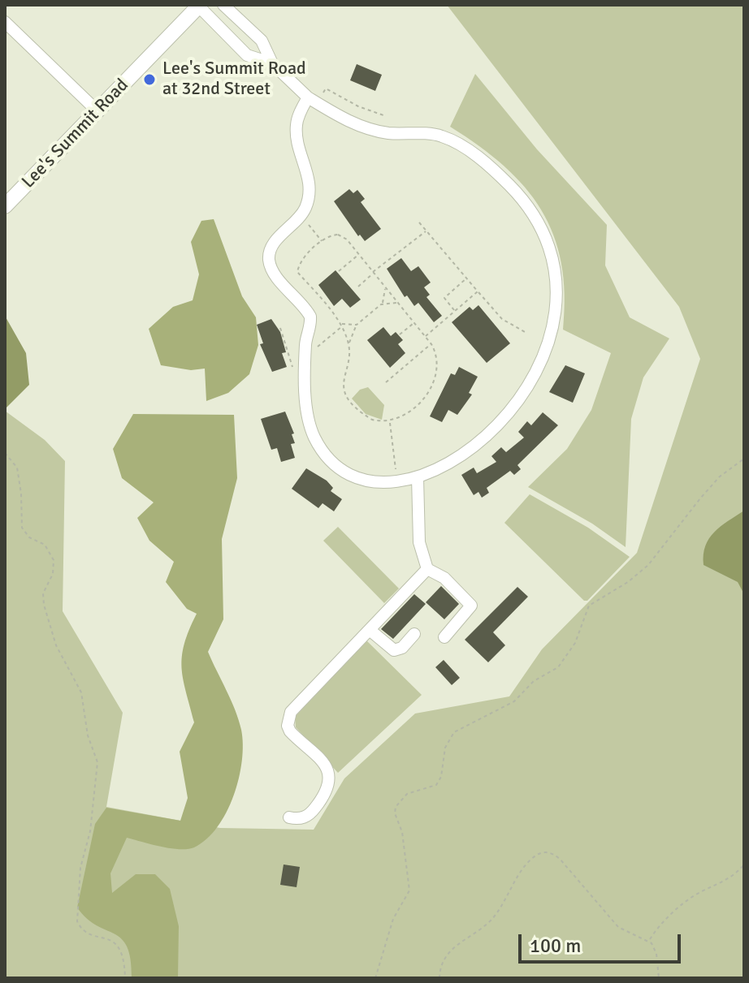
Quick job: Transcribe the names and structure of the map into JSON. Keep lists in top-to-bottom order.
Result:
{
  "streets": {
    "main road": ["Lee's Summit Road"]
  },
  "places": ["Lee's Summit Road at 32nd Street"],
  "scale_bar": "100 m"
}
